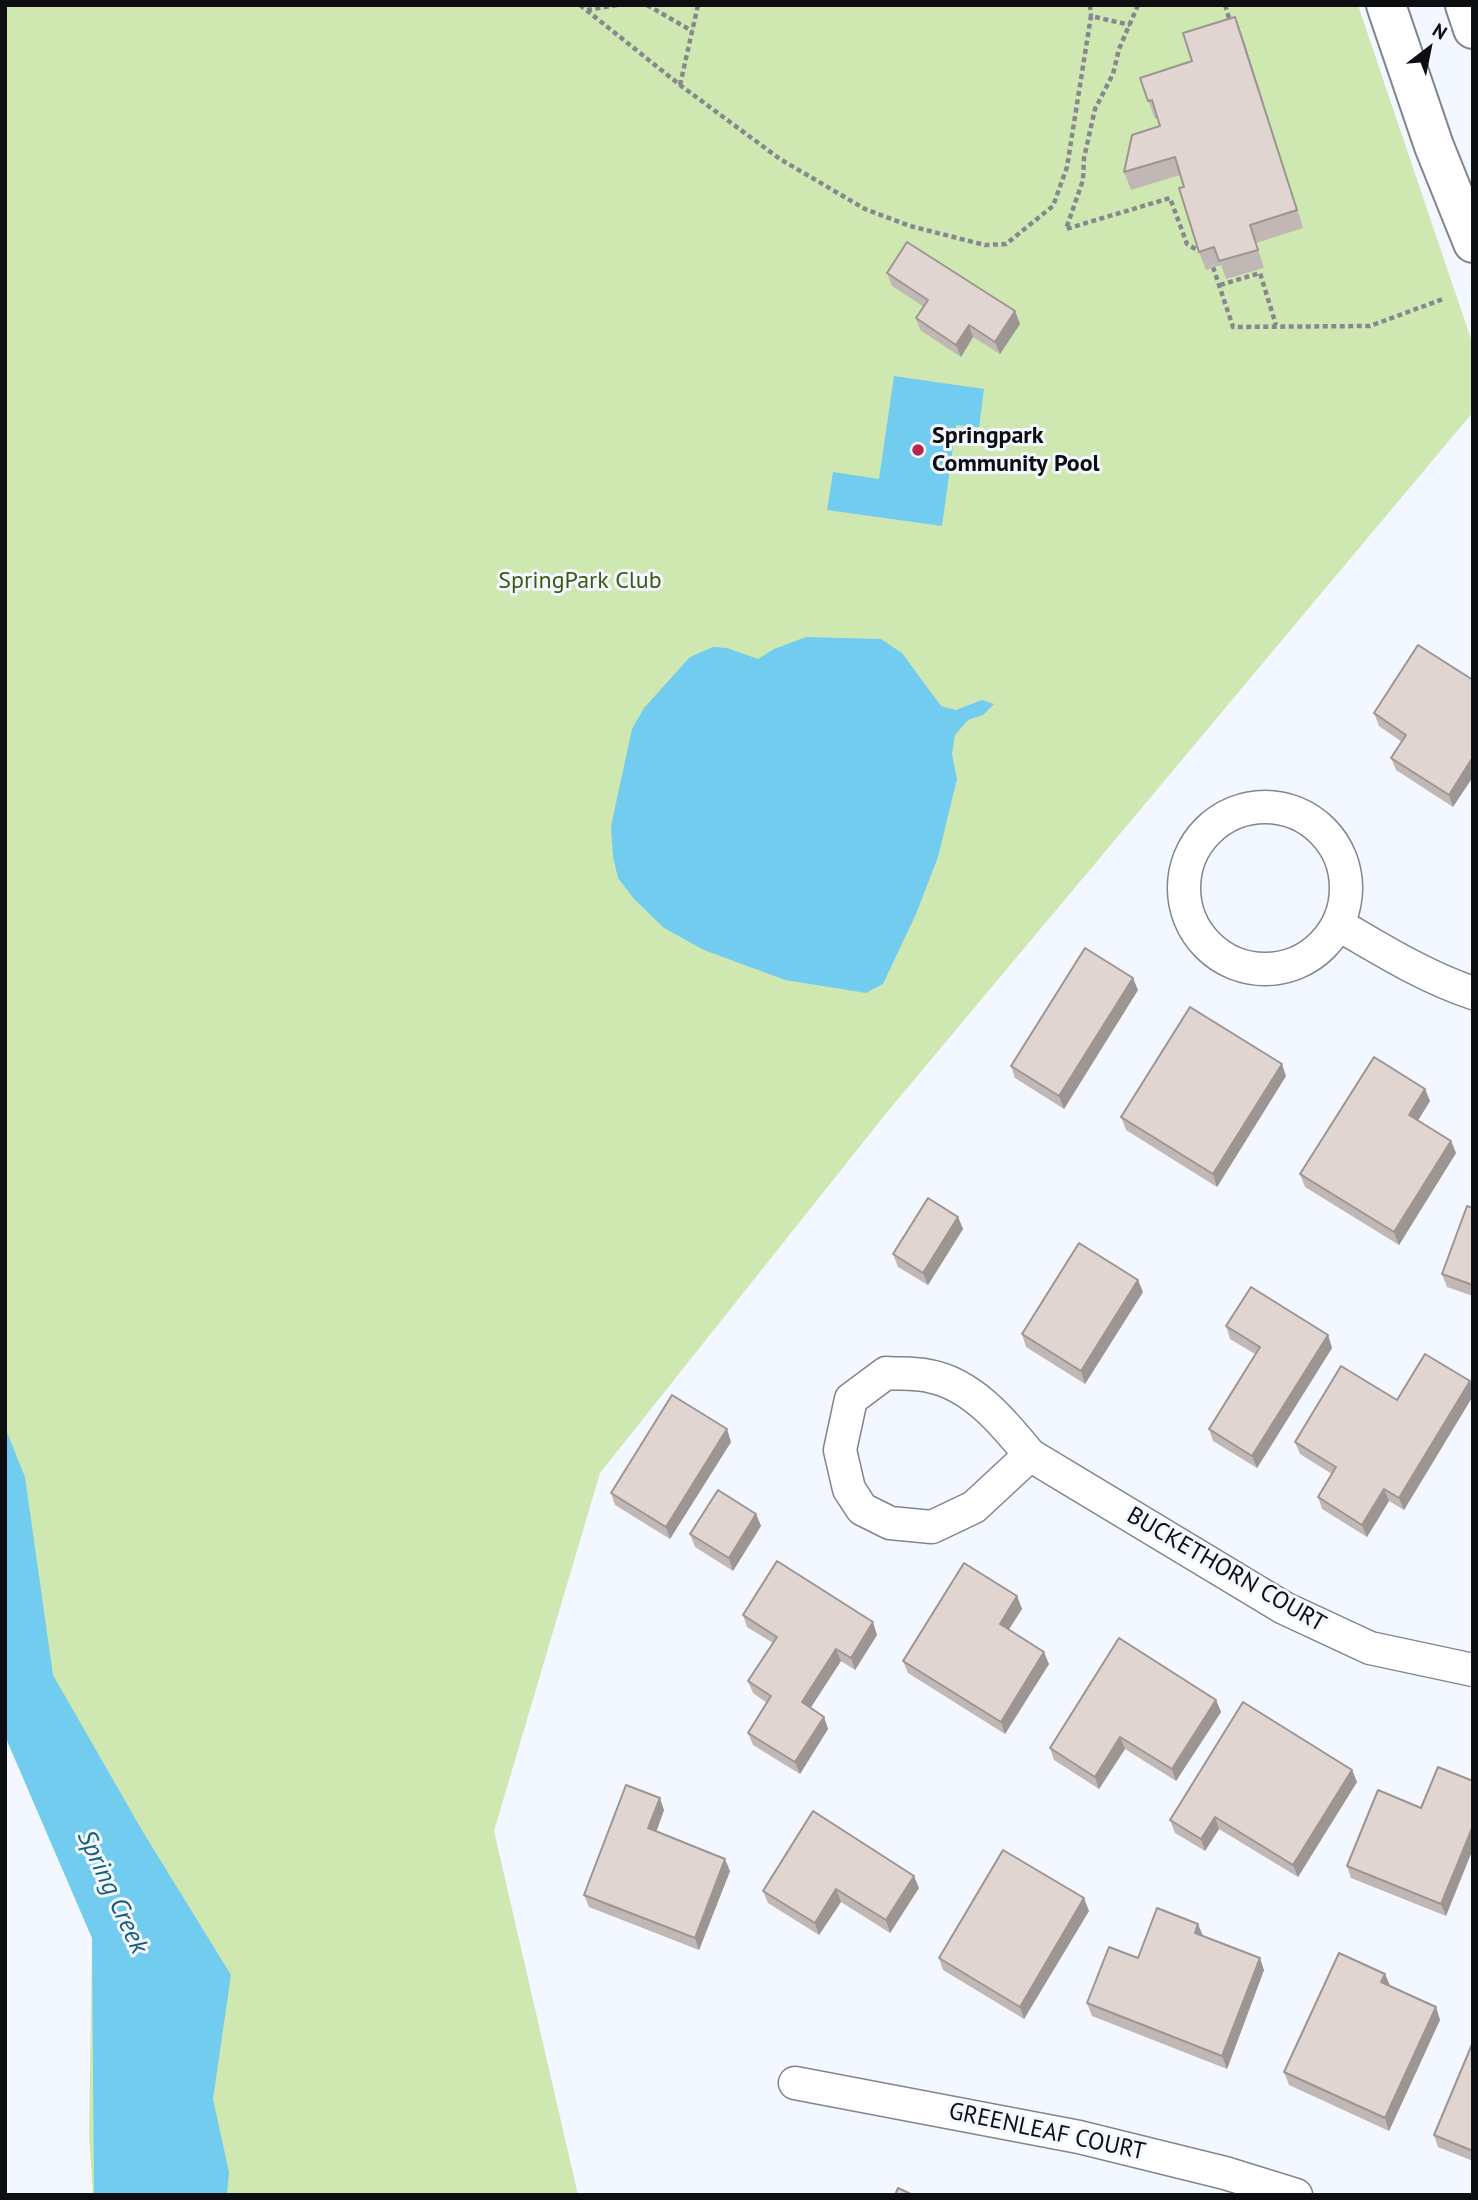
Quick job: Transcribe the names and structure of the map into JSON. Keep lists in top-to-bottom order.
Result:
{
  "streets": {
    "street": ["BUCKETHORN COURT", "GREENLEAF COURT"]
  },
  "water": ["Spring Creek"],
  "parks": ["SpringPark Club"],
  "places": ["Springpark Community Pool"],
  "north": "top right"
}
